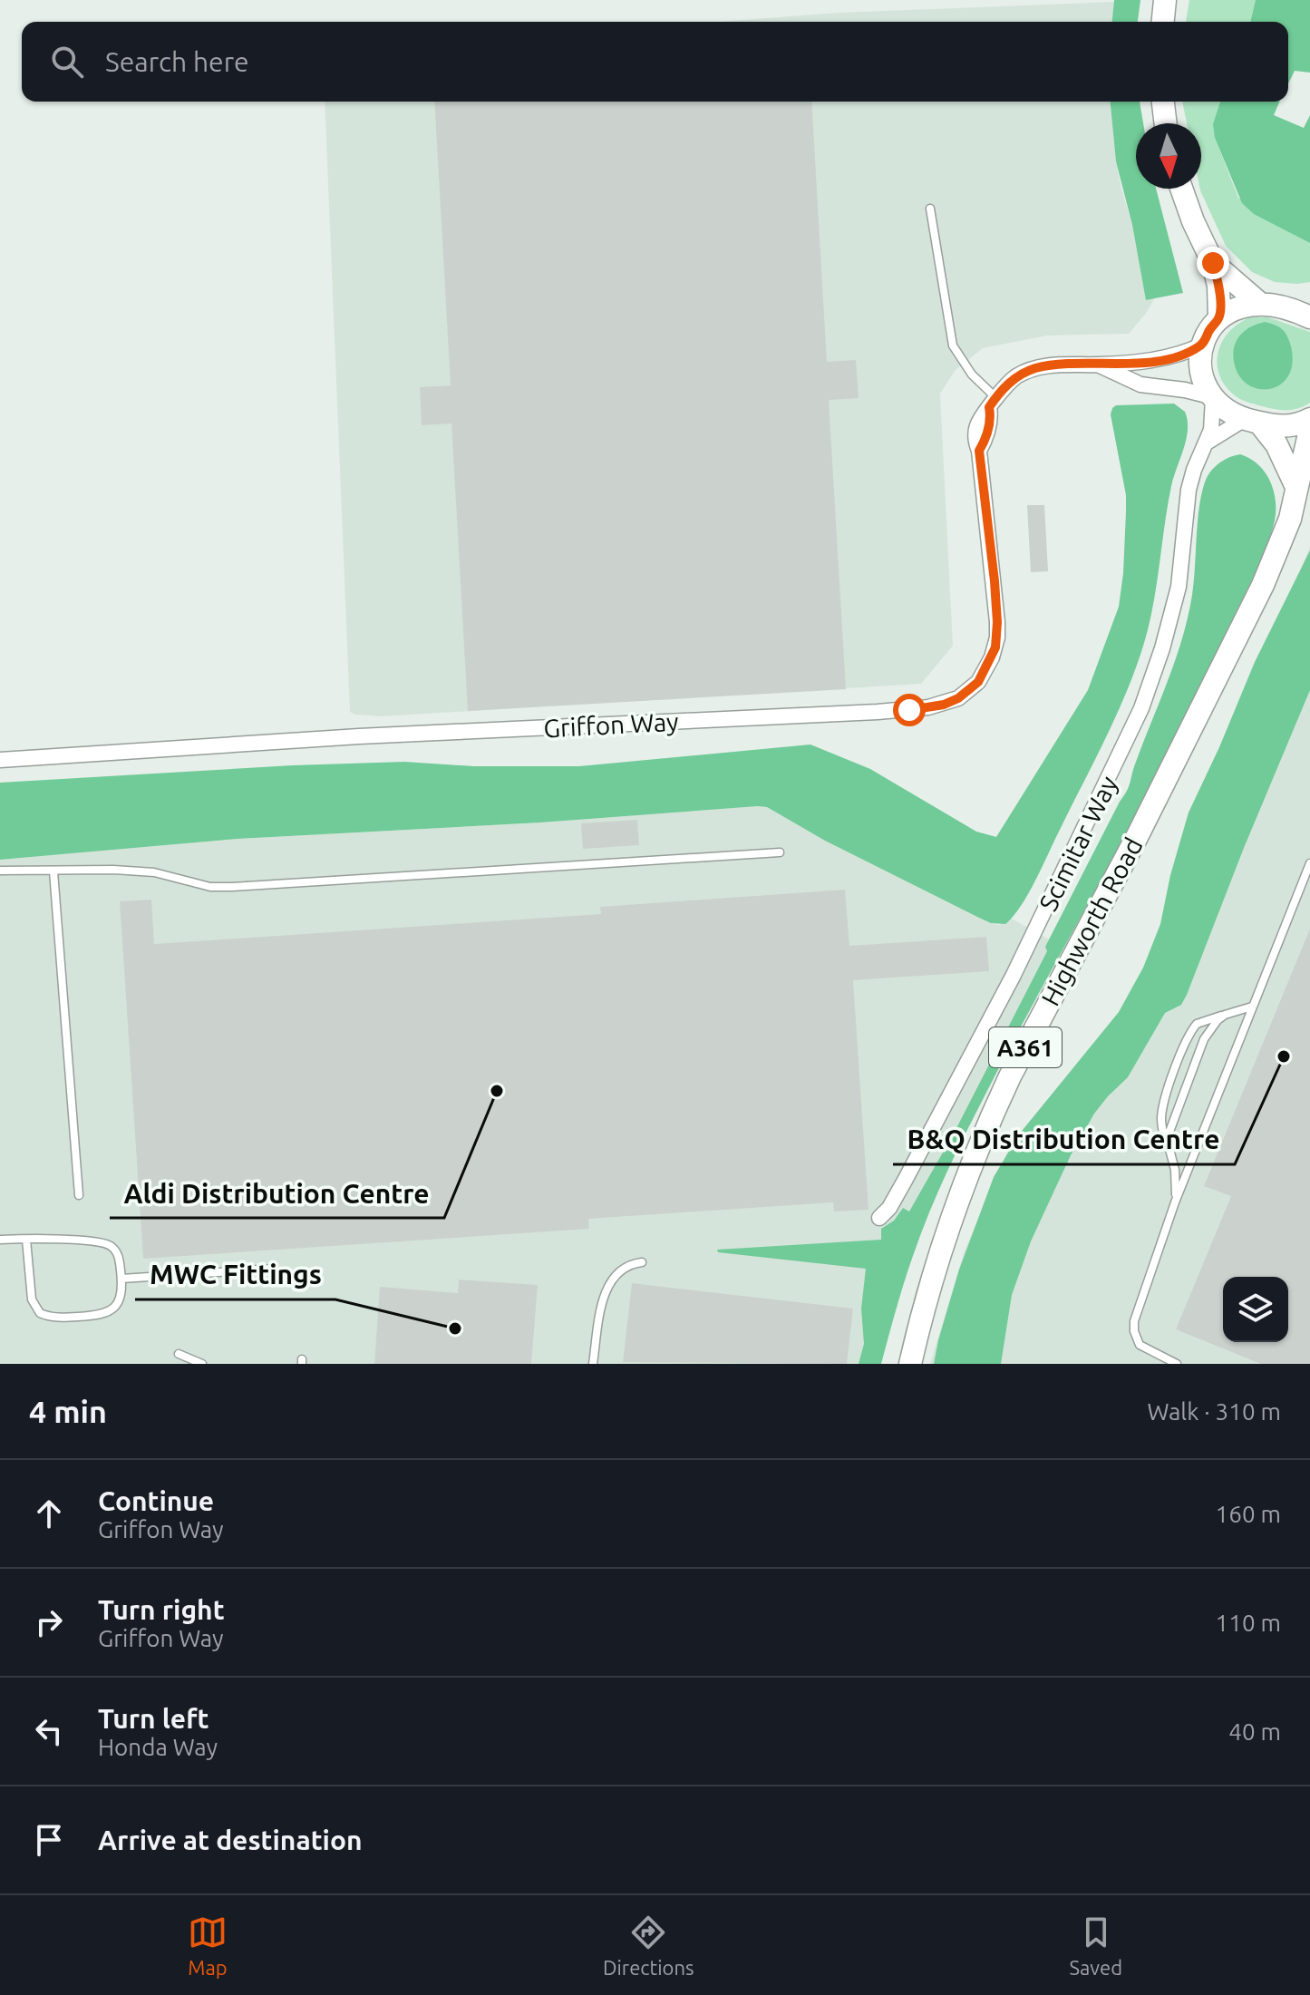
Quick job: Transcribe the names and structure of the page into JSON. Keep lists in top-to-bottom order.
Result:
{
  "streets": {
    "main road": ["Highworth Road", "A361"],
    "street": ["Griffon Way", "Scimitar Way"]
  },
  "places": ["B&Q Distribution Centre", "Aldi Distribution Centre", "MWC Fittings"],
  "north": "bottom",
  "page": {
    "search": "Search here",
    "heading": ["4 min", "Walk · 310 m"],
    "list": [
      ["Continue", "Griffon Way", "160 m"],
      ["Turn right", "Griffon Way", "110 m"],
      ["Turn left", "Honda Way", "40 m"],
      "Arrive at destination"
    ],
    "nav": ["Map", "Directions", "Saved"]
  }
}
